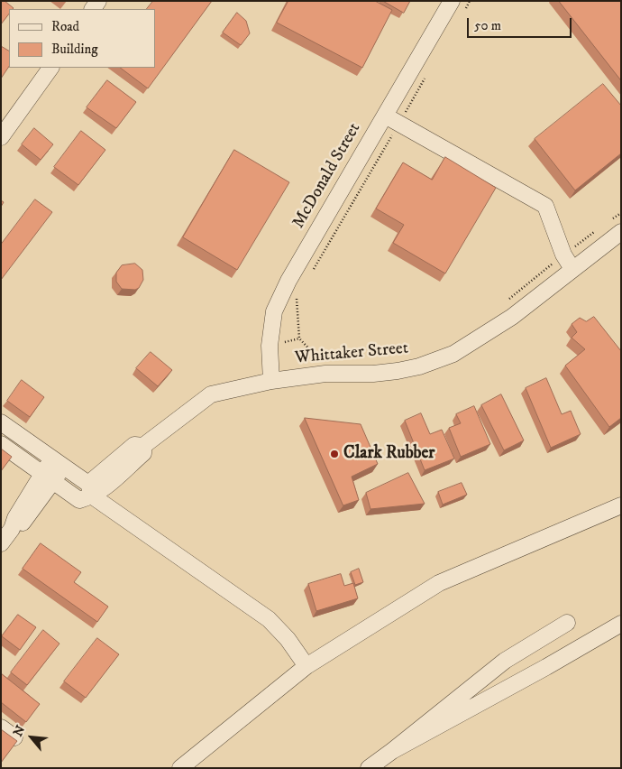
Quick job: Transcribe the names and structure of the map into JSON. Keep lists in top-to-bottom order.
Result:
{
  "streets": {
    "street": ["McDonald Street", "Whittaker Street"]
  },
  "crossings": [
    ["McDonald Street", "Whittaker Street"]
  ],
  "places": ["Clark Rubber"],
  "legend": ["Road", "Building"],
  "scale_bar": "50 m",
  "north": "top left"
}
